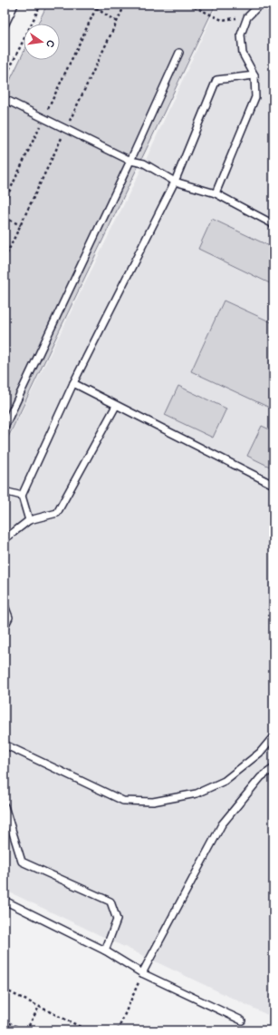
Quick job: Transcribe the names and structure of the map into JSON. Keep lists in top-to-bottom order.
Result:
{
  "north": "right"
}
